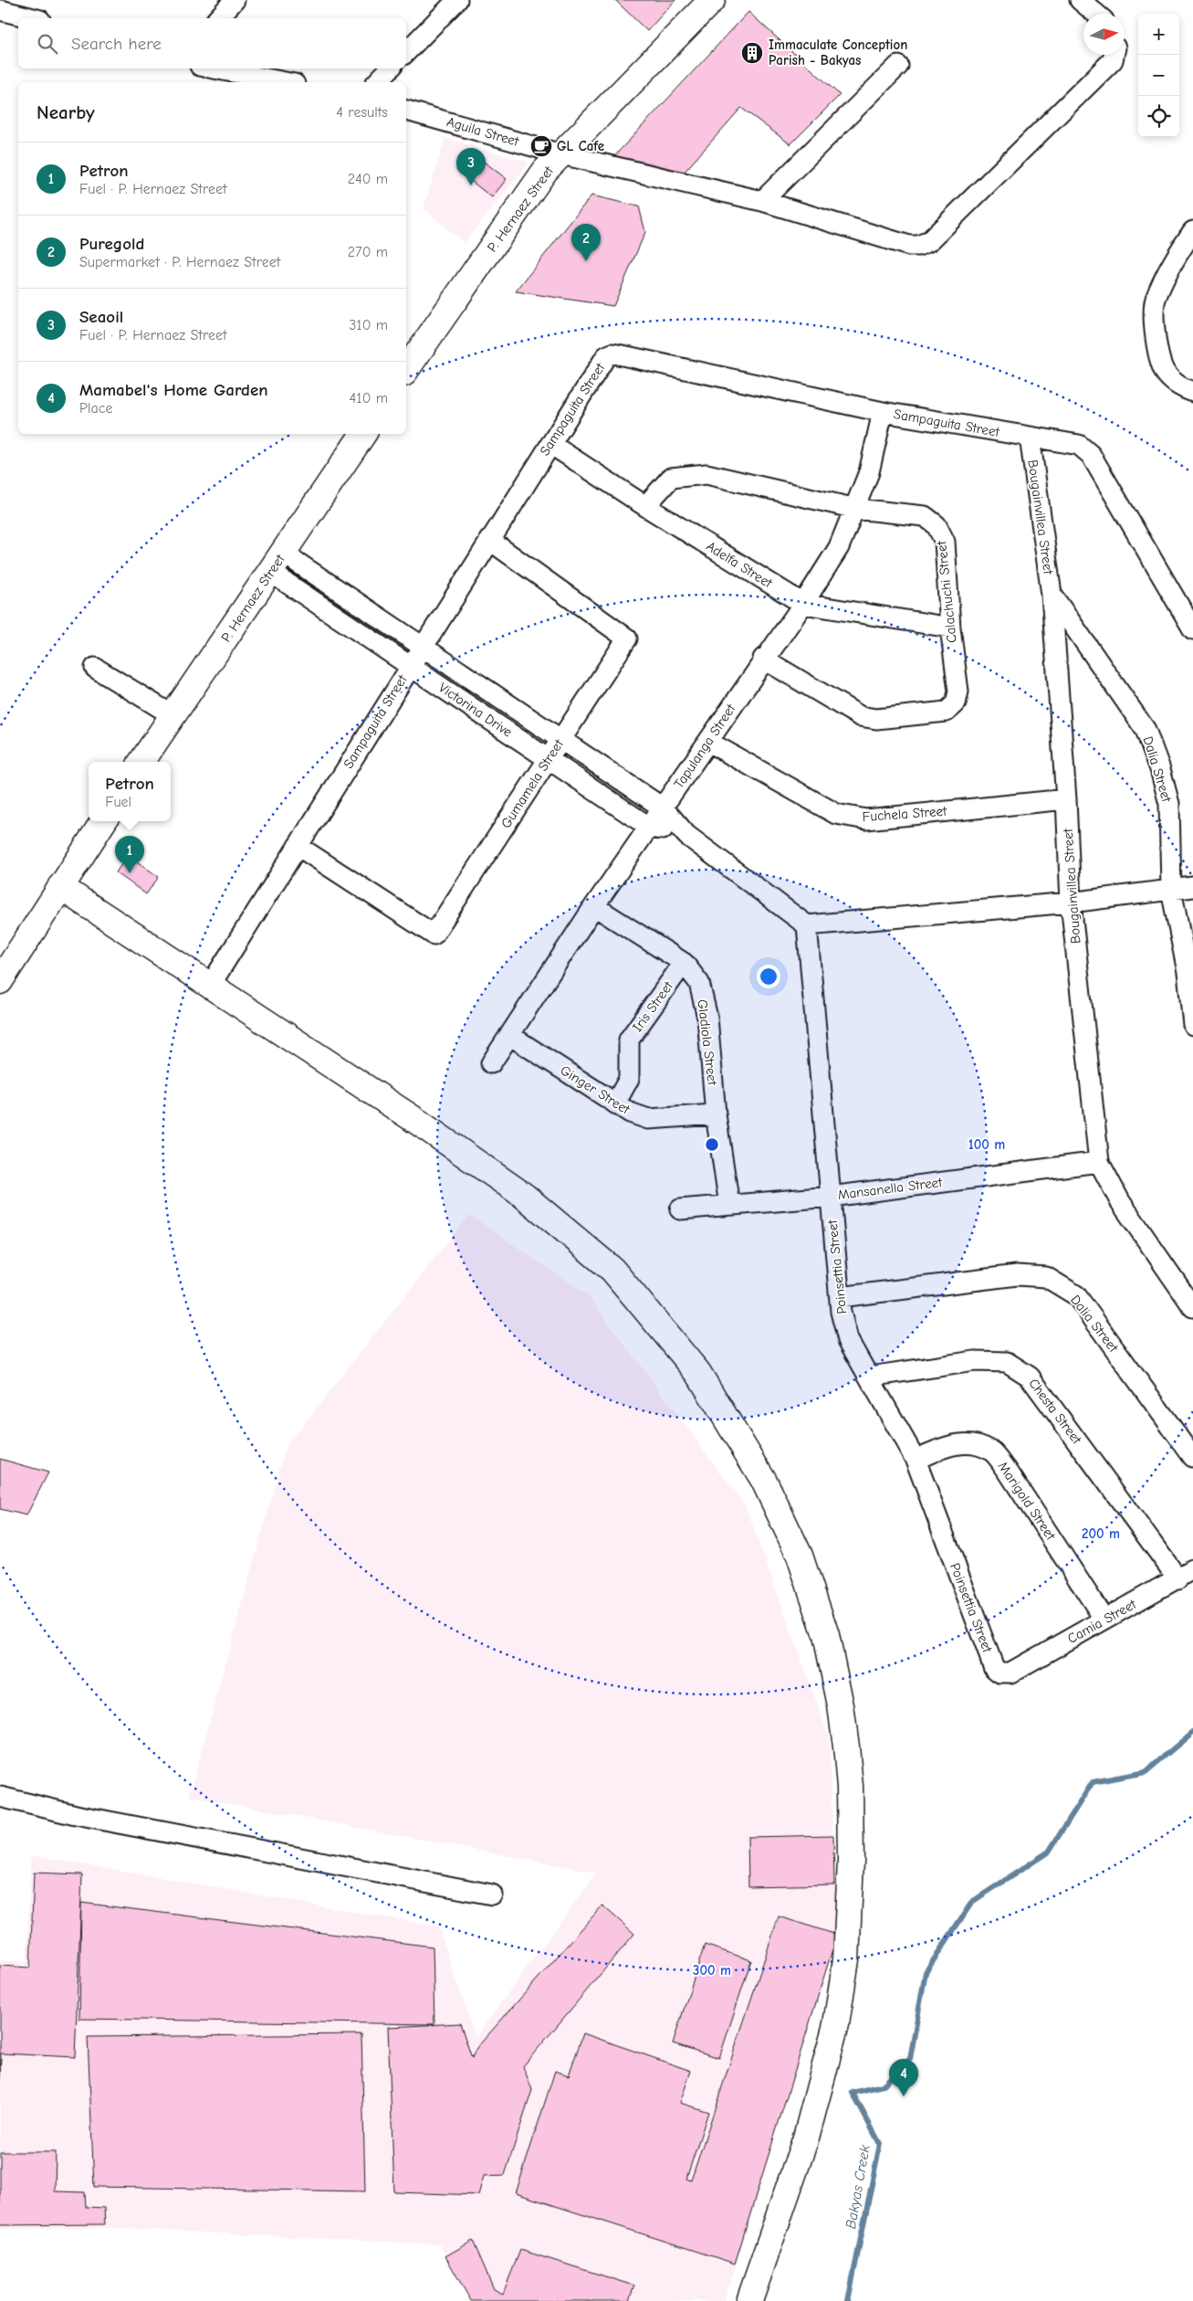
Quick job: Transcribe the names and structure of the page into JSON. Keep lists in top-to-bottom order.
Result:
{
  "streets": {
    "street": [
      "Aguila Street",
      "P. Hernaez Street",
      "Sampaguita Street",
      "Bougainvillea Street",
      "Adelfa Street",
      "Calachuchi Street",
      "Victorina Drive",
      "Tapulanga Street",
      "Dalia Street",
      "Gumamela Street",
      "Fuchela Street",
      "Iris Street",
      "Gladiola Street",
      "Ginger Street",
      "Mansanella Street",
      "Poinsettia Street",
      "Chesta Street",
      "Marigold Street",
      "Camia Street"
    ]
  },
  "crossings": [
    ["Aguila Street", "P. Hernaez Street"],
    ["P. Hernaez Street", "Victorina Drive"],
    ["Sampaguita Street", "Bougainvillea Street"],
    ["Sampaguita Street", "Adelfa Street"],
    ["Sampaguita Street", "Victorina Drive"],
    ["Sampaguita Street", "Tapulanga Street"],
    ["Sampaguita Street", "Gumamela Street"],
    ["Bougainvillea Street", "Dalia Street"],
    ["Bougainvillea Street", "Fuchela Street"],
    ["Bougainvillea Street", "Mansanella Street"],
    ["Adelfa Street", "Calachuchi Street"],
    ["Adelfa Street", "Tapulanga Street"],
    ["Calachuchi Street", "Tapulanga Street"],
    ["Victorina Drive", "Tapulanga Street"],
    ["Victorina Drive", "Gumamela Street"],
    ["Victorina Drive", "Poinsettia Street"],
    ["Tapulanga Street", "Fuchela Street"],
    ["Tapulanga Street", "Gladiola Street"],
    ["Tapulanga Street", "Ginger Street"],
    ["Dalia Street", "Poinsettia Street"],
    ["Iris Street", "Gladiola Street"],
    ["Iris Street", "Ginger Street"],
    ["Gladiola Street", "Ginger Street"],
    ["Gladiola Street", "Mansanella Street"],
    ["Mansanella Street", "Poinsettia Street"],
    ["Poinsettia Street", "Chesta Street"],
    ["Poinsettia Street", "Marigold Street"],
    ["Poinsettia Street", "Camia Street"],
    ["Chesta Street", "Camia Street"],
    ["Marigold Street", "Camia Street"]
  ],
  "water": ["Bakyas Creek"],
  "places": {
    "building": ["Immaculate Conception Parish - Bakyas"],
    "cafe": ["GL Cafe"]
  },
  "north": "right",
  "page": {
    "map_buttons": ["+", "−"],
    "search": "Search here",
    "heading": ["Nearby", "4 results"],
    "list": [
      {
        "mark": "1",
        "name": "Petron",
        "note": "Fuel · P. Hernaez Street",
        "value": "240 m"
      },
      {
        "mark": "2",
        "name": "Puregold",
        "note": "Supermarket · P. Hernaez Street",
        "value": "270 m"
      },
      {
        "mark": "3",
        "name": "Seaoil",
        "note": "Fuel · P. Hernaez Street",
        "value": "310 m"
      },
      {
        "mark": "4",
        "name": "Mamabel's Home Garden",
        "note": "Place",
        "value": "410 m"
      }
    ],
    "pins": [
      "3",
      "2",
      "1",
      "4"
    ],
    "popup": ["Petron", "Fuel"]
  },
  "rings": ["100 m", "200 m", "300 m"]
}
